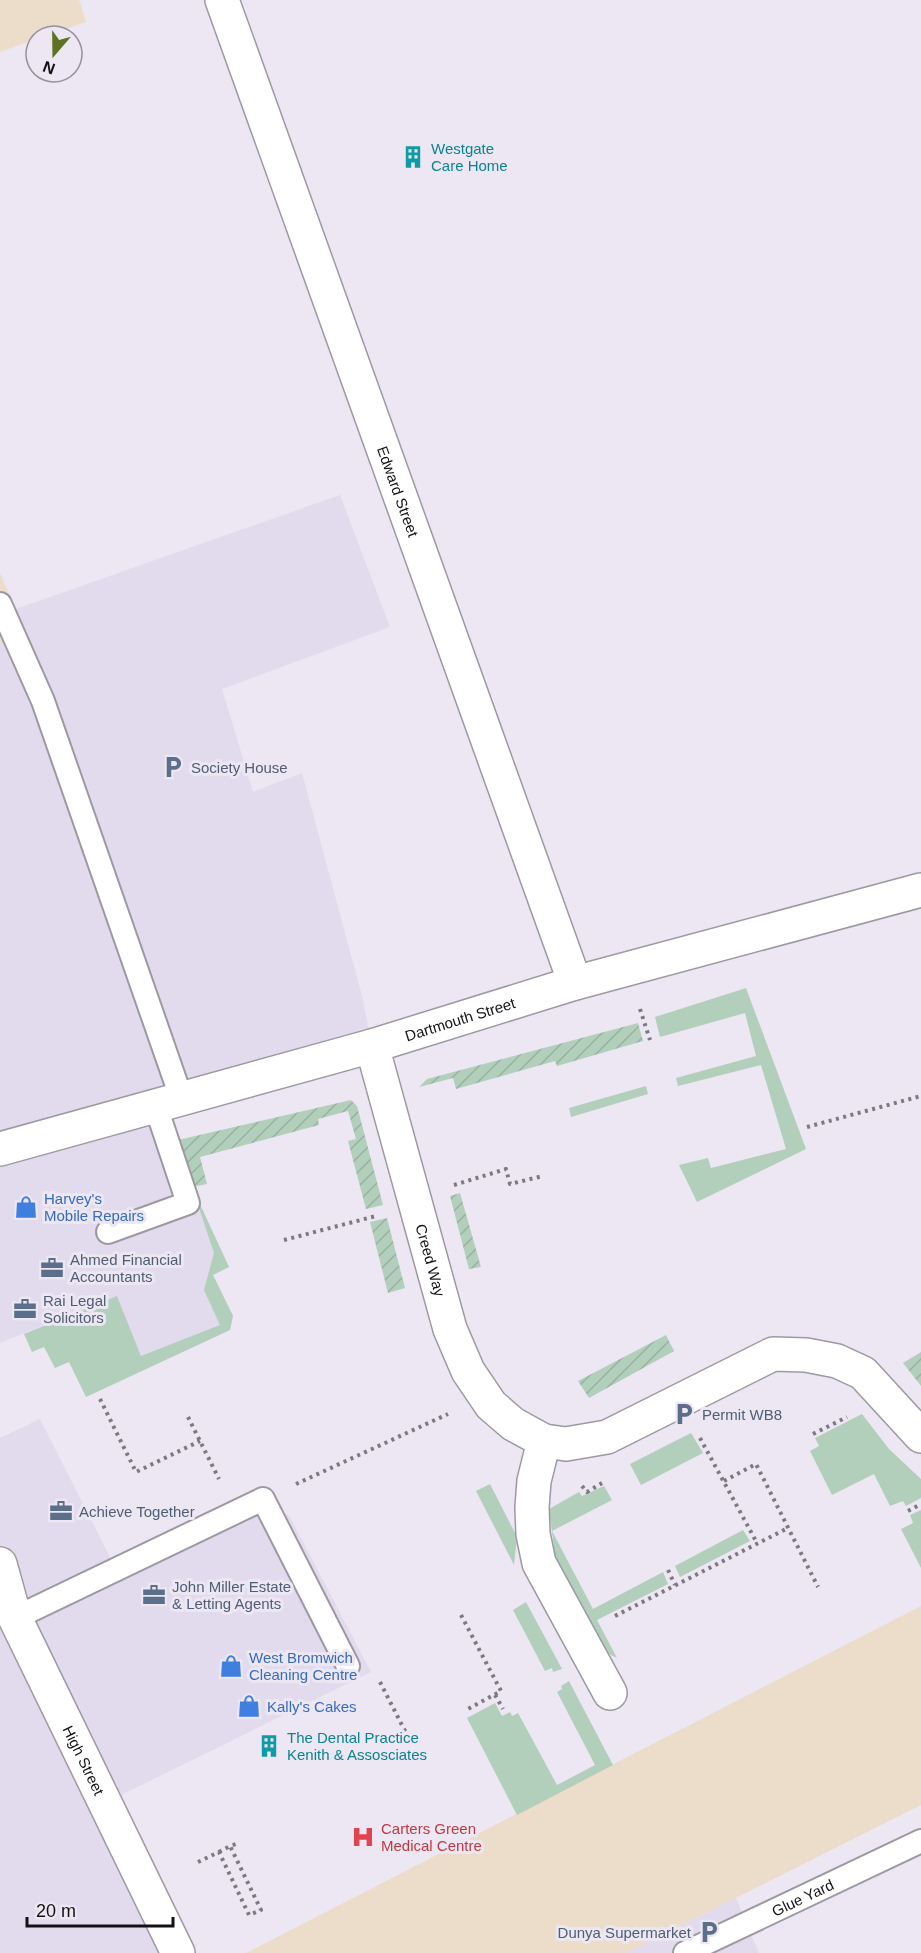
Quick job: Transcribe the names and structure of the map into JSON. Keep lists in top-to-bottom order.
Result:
{
  "streets": {
    "street": [
      "Edward Street",
      "Dartmouth Street",
      "Creed Way",
      "High Street"
    ],
    "lane": ["Glue Yard"]
  },
  "crossings": [
    ["Edward Street", "Dartmouth Street"],
    ["Dartmouth Street", "Creed Way"]
  ],
  "places": {
    "building": ["Westgate Care Home", "The Dental Practice Kenith & Assosciates"],
    "parking": ["Society House", "Permit WB8", "Dunya Supermarket"],
    "shop": ["Harvey's Mobile Repairs", "West Bromwich Cleaning Centre", "Kally's Cakes"],
    "office": [
      "Ahmed Financial Accountants",
      "Rai Legal Solicitors",
      "Achieve Together",
      "John Miller Estate & Letting Agents"
    ],
    "hospital": ["Carters Green Medical Centre"]
  },
  "scale_bar": "20 m",
  "north": "bottom"
}
